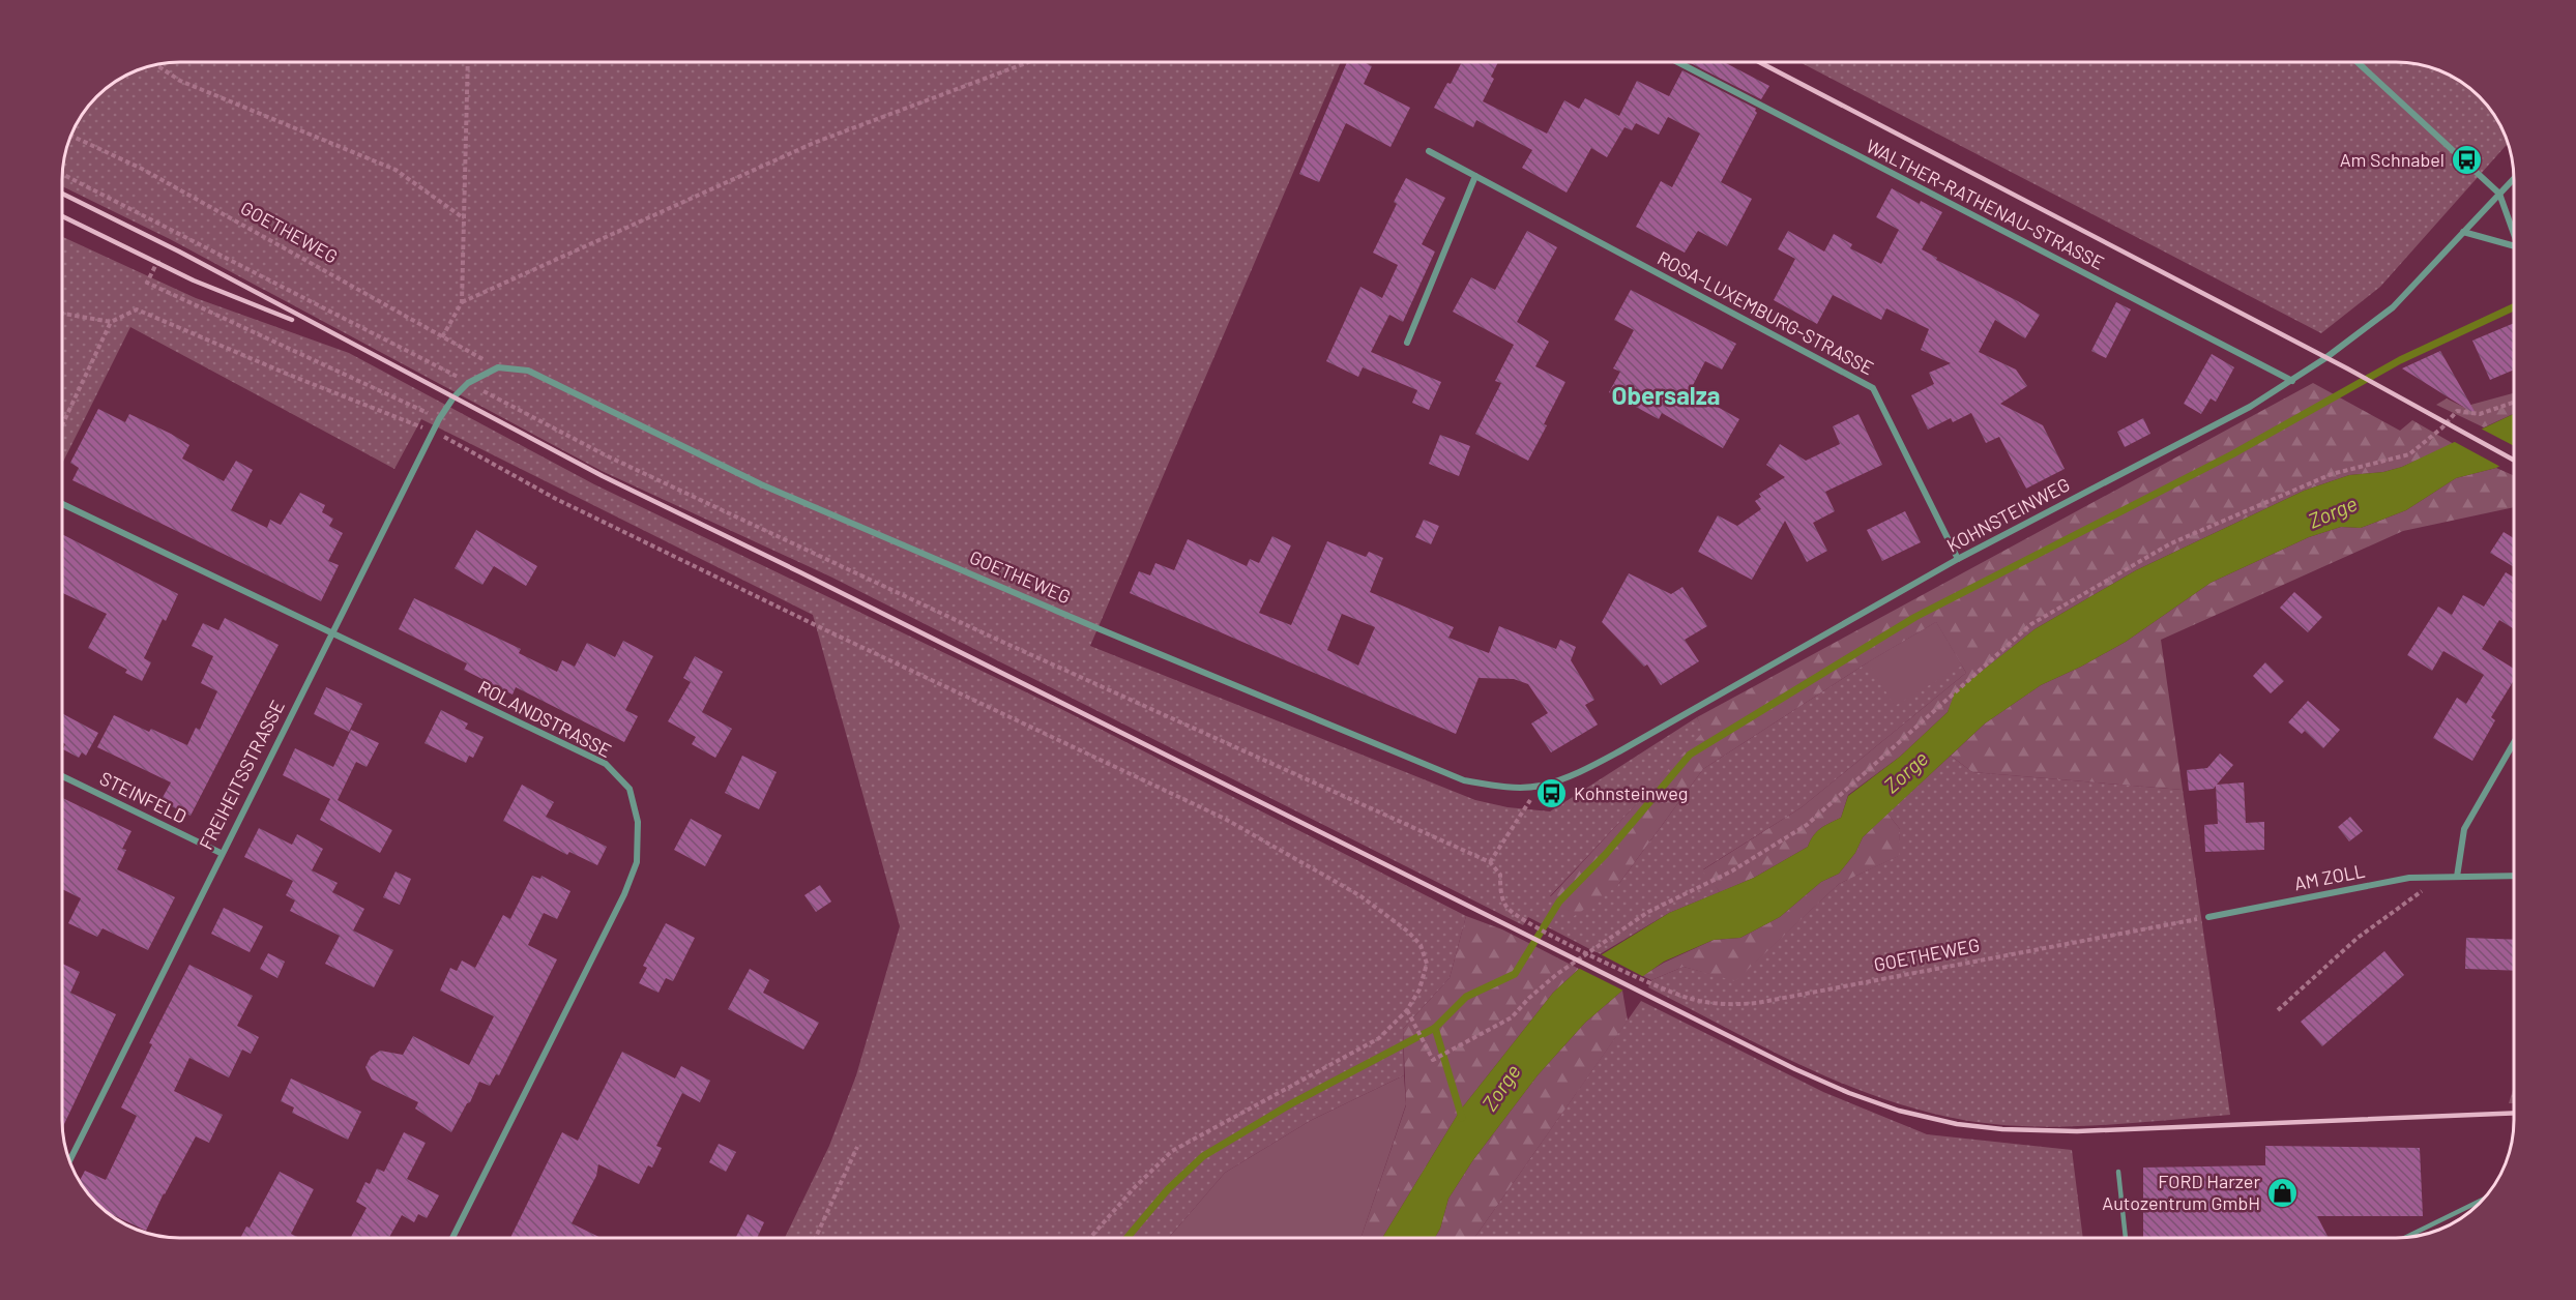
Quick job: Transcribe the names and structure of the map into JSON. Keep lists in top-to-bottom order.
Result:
{
  "streets": {
    "street": [
      "WALTHER-RATHENAU-STRASSE",
      "GOETHEWEG",
      "ROSA-LUXEMBURG-STRASSE",
      "KOHNSTEINWEG",
      "ROLANDSTRASSE",
      "FREIHEITSSTRASSE",
      "STEINFELD",
      "AM ZOLL"
    ]
  },
  "crossings": [
    ["WALTHER-RATHENAU-STRASSE", "KOHNSTEINWEG"],
    ["GOETHEWEG", "KOHNSTEINWEG"],
    ["GOETHEWEG", "AM ZOLL"],
    ["ROSA-LUXEMBURG-STRASSE", "KOHNSTEINWEG"],
    ["ROLANDSTRASSE", "FREIHEITSSTRASSE"],
    ["FREIHEITSSTRASSE", "STEINFELD"]
  ],
  "districts": ["Obersalza"],
  "water": ["Zorge"],
  "places": {
    "bus stop": ["Am Schnabel", "Kohnsteinweg"],
    "shop": ["FORD Harzer Autozentrum GmbH"]
  }
}
